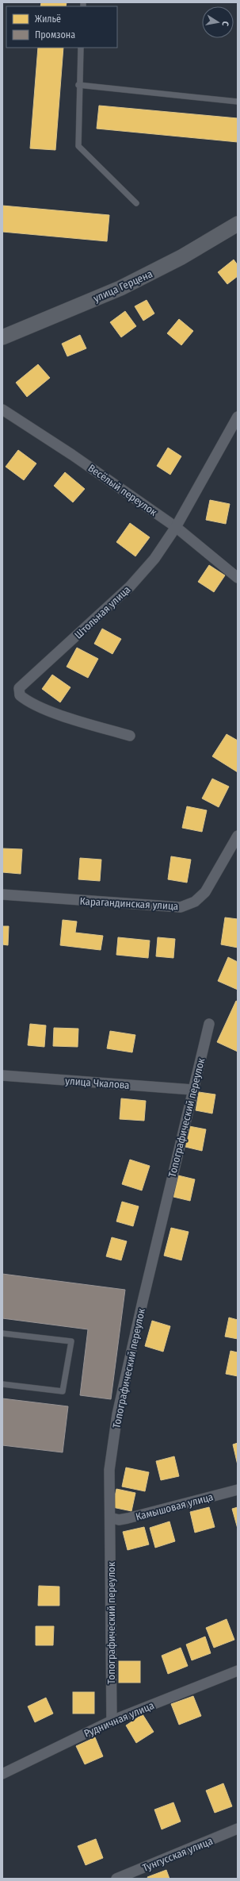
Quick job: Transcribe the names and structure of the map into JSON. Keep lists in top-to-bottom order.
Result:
{
  "streets": {
    "main road": ["улица Герцена"],
    "street": [
      "Весёлый переулок",
      "Штольная улица",
      "Карагандинская улица",
      "улица Чкалова",
      "Топографический переулок",
      "Камышовая улица",
      "Рудничная улица",
      "Тунгусская улица"
    ]
  },
  "crossings": [
    ["Весёлый переулок", "Штольная улица"],
    ["улица Чкалова", "Топографический переулок"],
    ["Топографический переулок", "Камышовая улица"],
    ["Топографический переулок", "Рудничная улица"]
  ],
  "legend": ["Жильё", "Промзона"],
  "north": "right"
}
